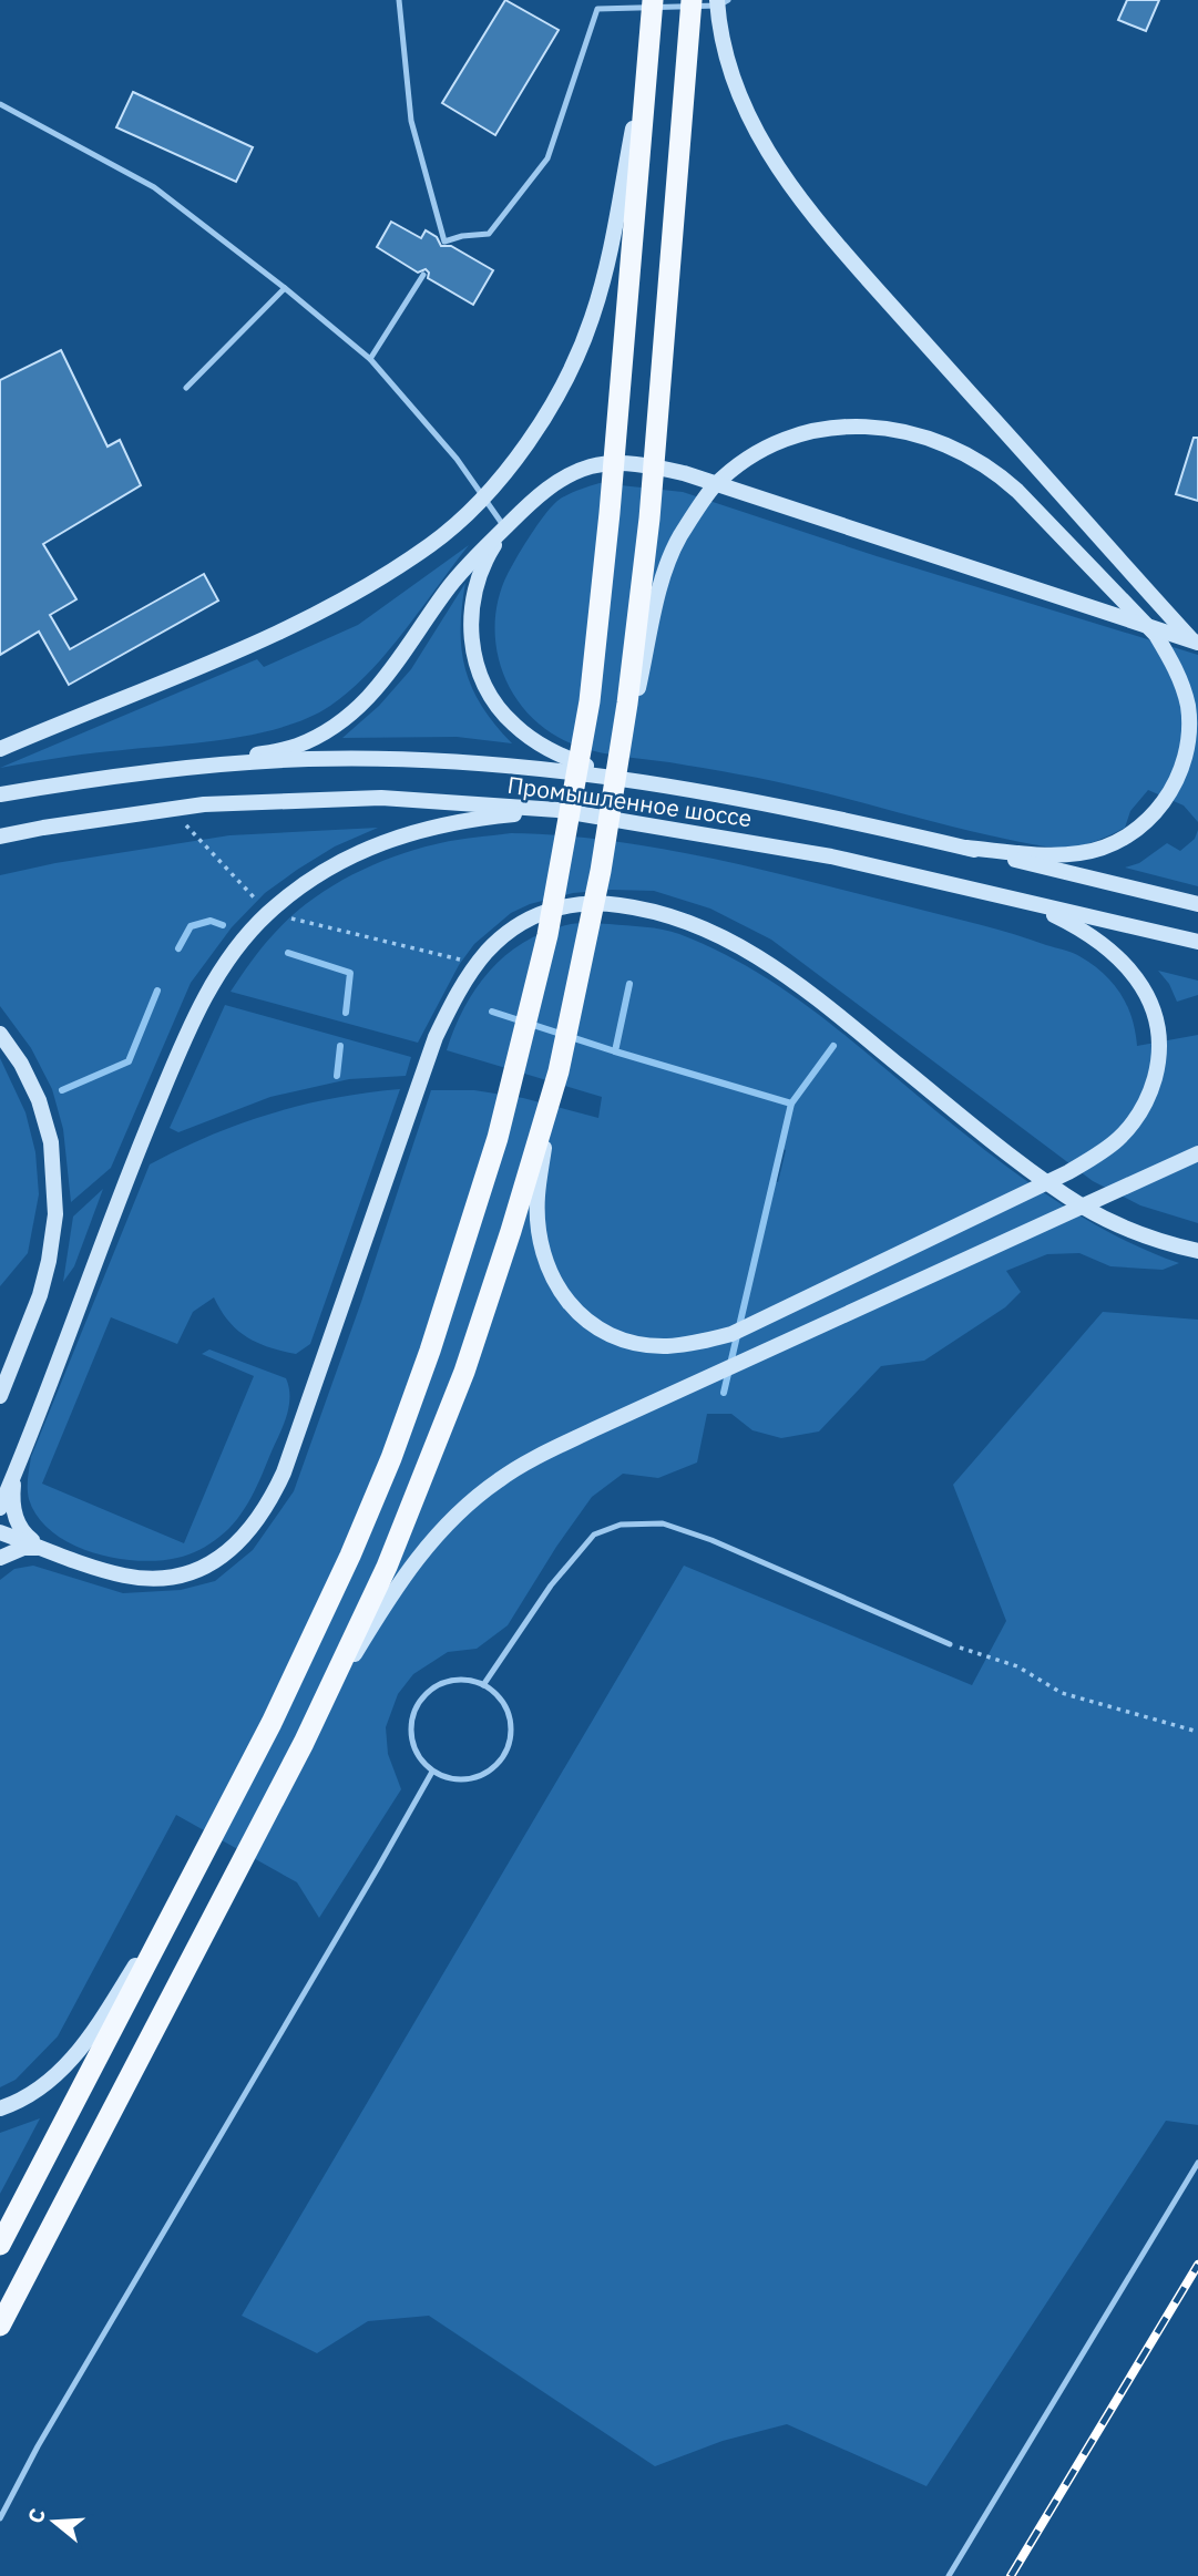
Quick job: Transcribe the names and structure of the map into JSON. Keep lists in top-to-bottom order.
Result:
{
  "streets": {
    "main road": ["Промышленное шоссе"]
  },
  "north": "left"
}
